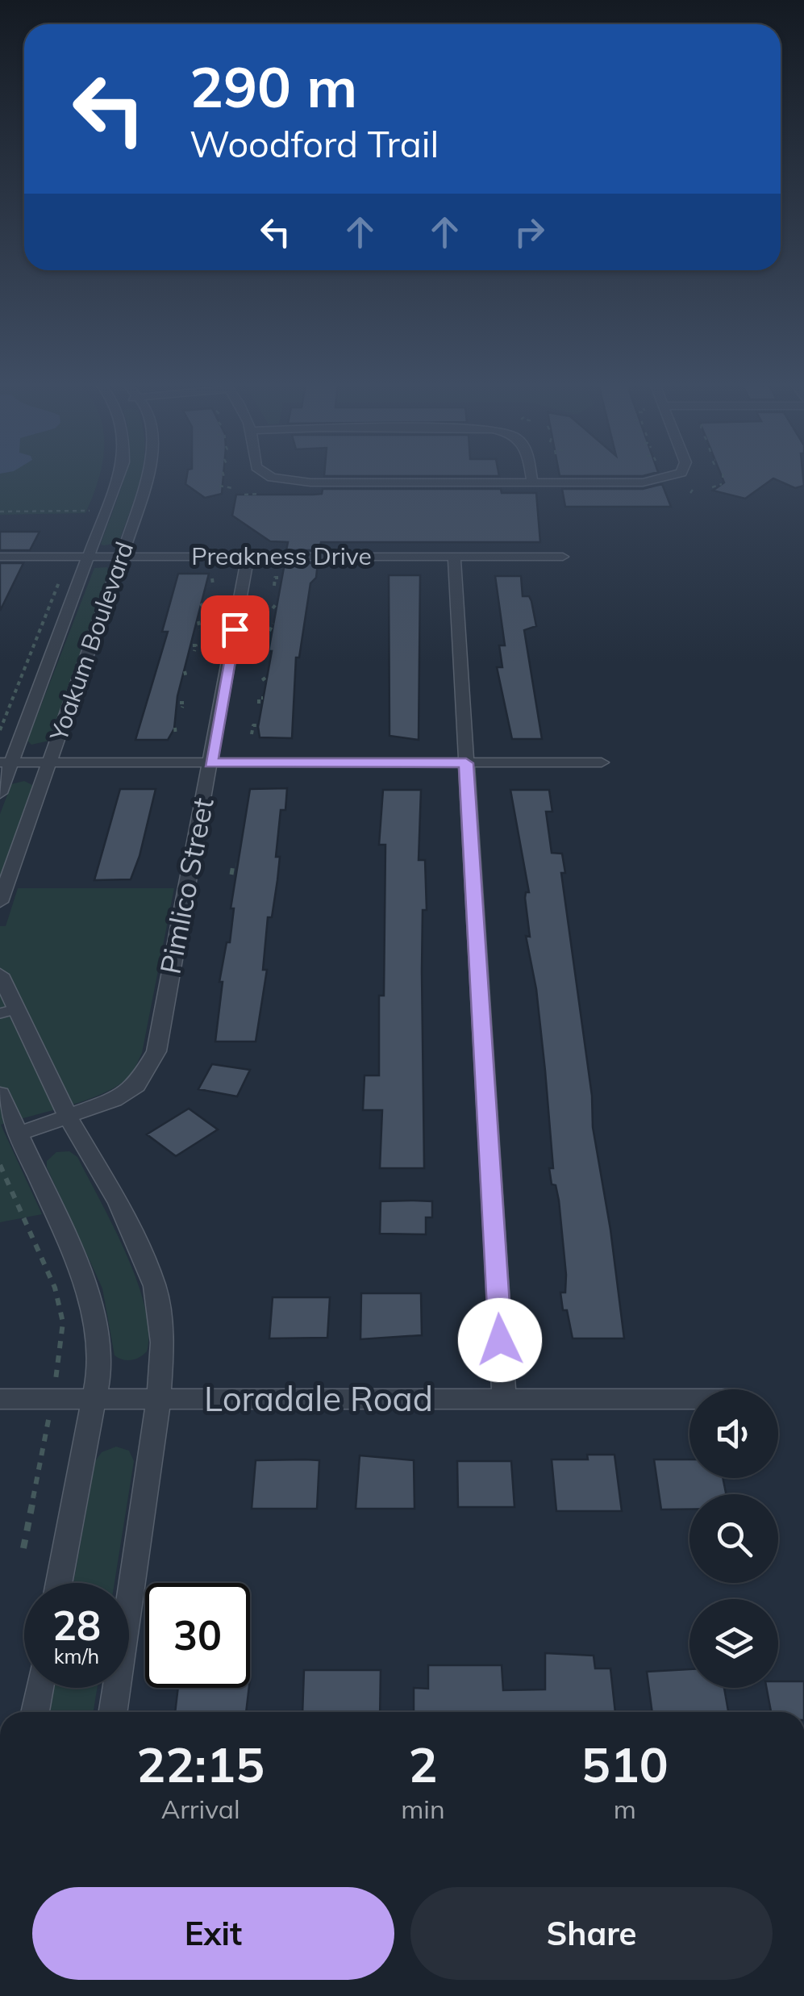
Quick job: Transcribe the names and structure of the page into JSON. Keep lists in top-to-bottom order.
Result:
{
  "streets": {
    "street": [
      "Preakness Drive",
      "Yoakum Boulevard",
      "Pimlico Street",
      "Loradale Road"
    ]
  },
  "crossings": [
    ["Preakness Drive", "Yoakum Boulevard"],
    ["Preakness Drive", "Pimlico Street"]
  ],
  "page": {
    "turn": ["290 m", "Woodford Trail"],
    "speed": "28 km/h",
    "limit": "30",
    "eta": [
      "22:15",
      "Arrival",
      "2",
      "min",
      "510",
      "m"
    ],
    "buttons": ["Exit", "Share"]
  }
}
